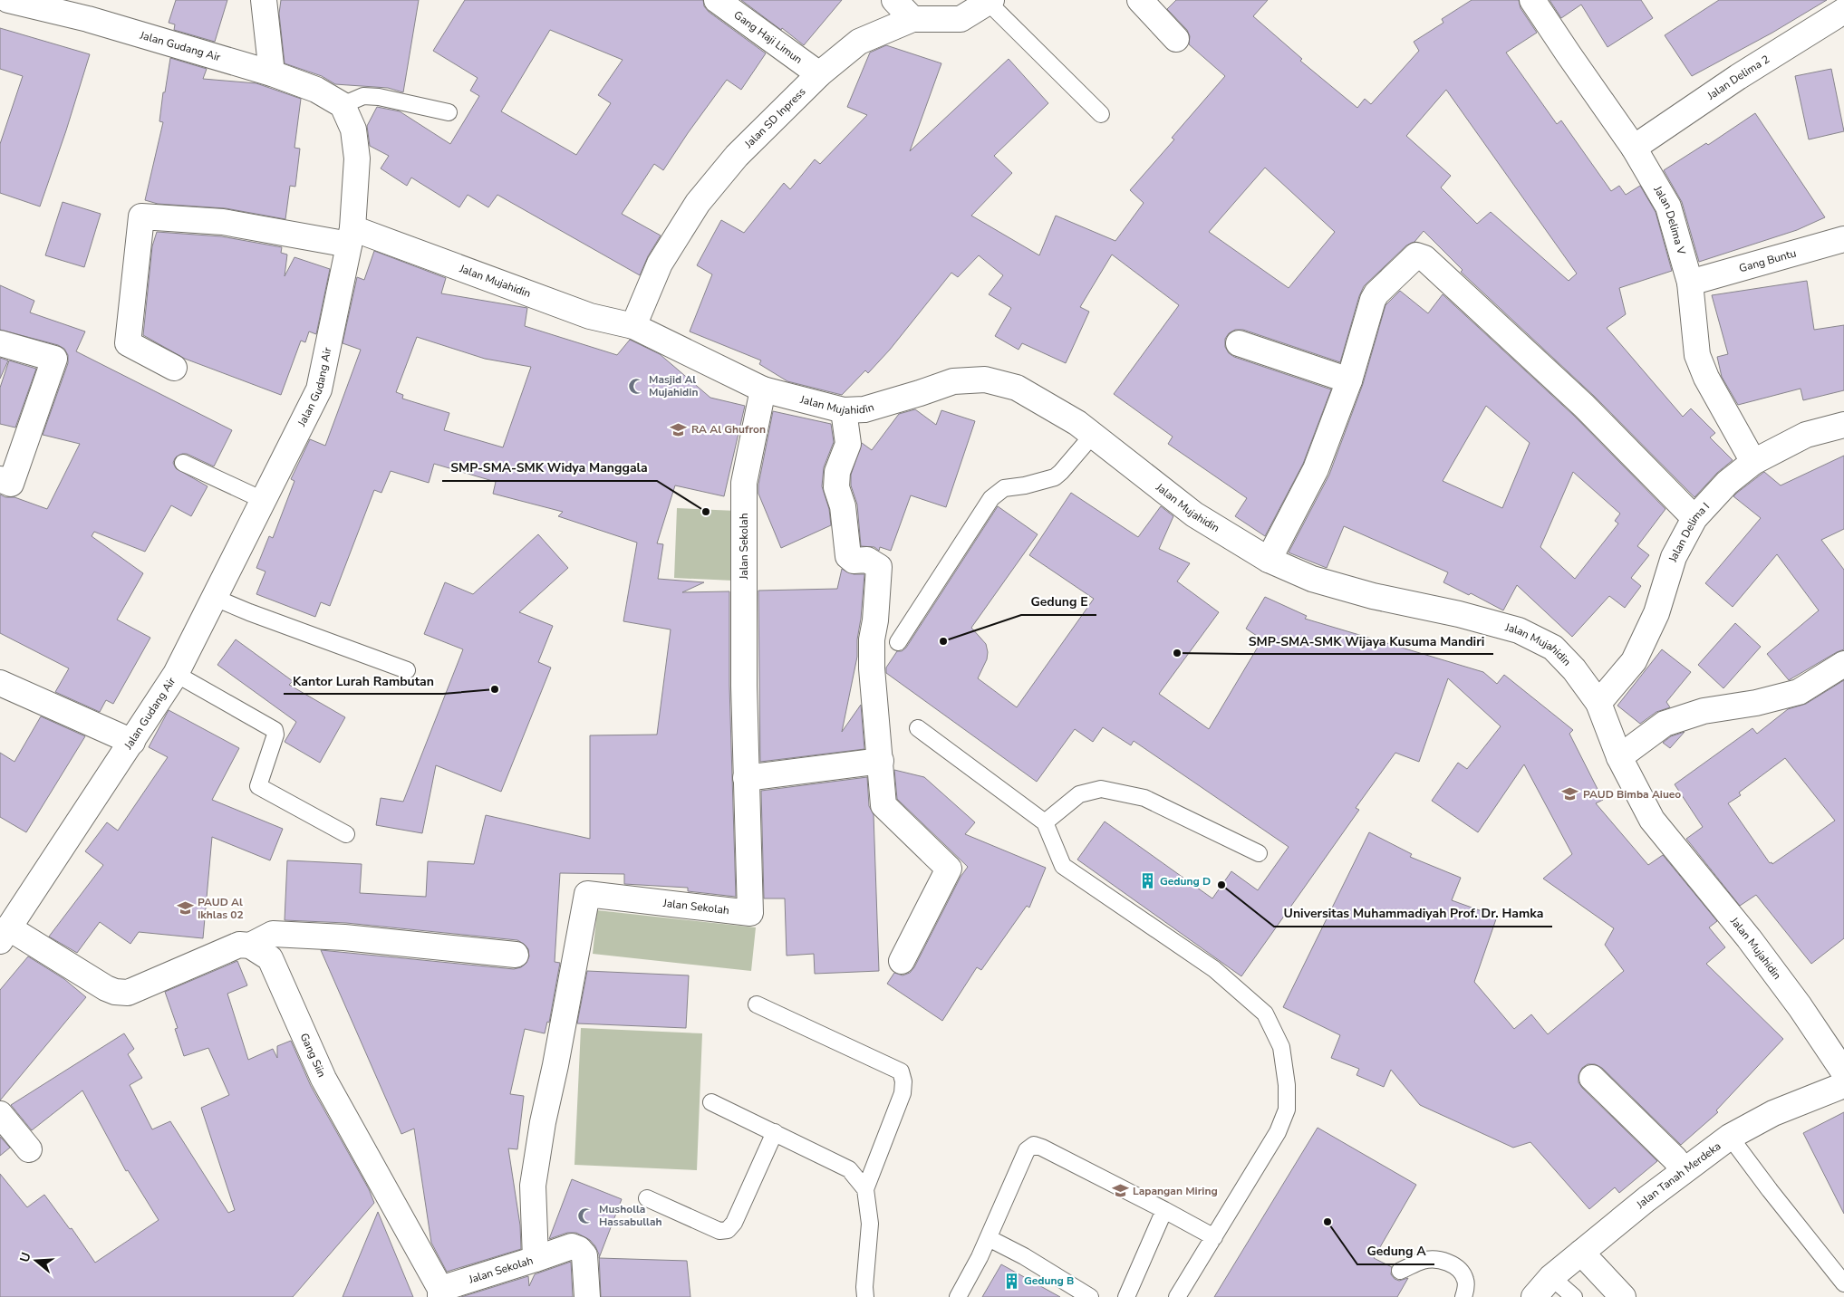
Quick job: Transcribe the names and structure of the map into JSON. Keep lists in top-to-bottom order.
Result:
{
  "streets": {
    "street": [
      "Gang Haji Limun",
      "Jalan Gudang Air",
      "Jalan Delima 2",
      "Jalan SD Inpress",
      "Jalan Delima V",
      "Gang Buntu",
      "Jalan Mujahidin",
      "Jalan Delima I",
      "Jalan Sekolah",
      "Gang Siin",
      "Jalan Tanah Merdeka"
    ]
  },
  "crossings": [
    ["Gang Haji Limun", "Jalan SD Inpress"],
    ["Jalan Gudang Air", "Jalan Mujahidin"],
    ["Jalan Delima 2", "Jalan Delima V"],
    ["Jalan SD Inpress", "Jalan Mujahidin"],
    ["Jalan Delima V", "Gang Buntu"],
    ["Jalan Delima V", "Jalan Delima I"],
    ["Jalan Mujahidin", "Jalan Delima I"],
    ["Jalan Mujahidin", "Jalan Sekolah"],
    ["Jalan Sekolah", "Gang Siin"]
  ],
  "places": {
    "mosque": ["Masjid Al Mujahidin", "Musholla Hassabullah"],
    "school or university": [
      "RA Al Ghufron",
      "PAUD Bimba Aiueo",
      "PAUD Al Ikhlas 02",
      "Lapangan Miring"
    ],
    "other": [
      "SMP-SMA-SMK Widya Manggala",
      "Gedung E",
      "SMP-SMA-SMK Wijaya Kusuma Mandiri",
      "Kantor Lurah Rambutan",
      "Universitas Muhammadiyah Prof. Dr. Hamka",
      "Gedung A"
    ],
    "building": ["Gedung D", "Gedung B"]
  },
  "north": "left"
}
